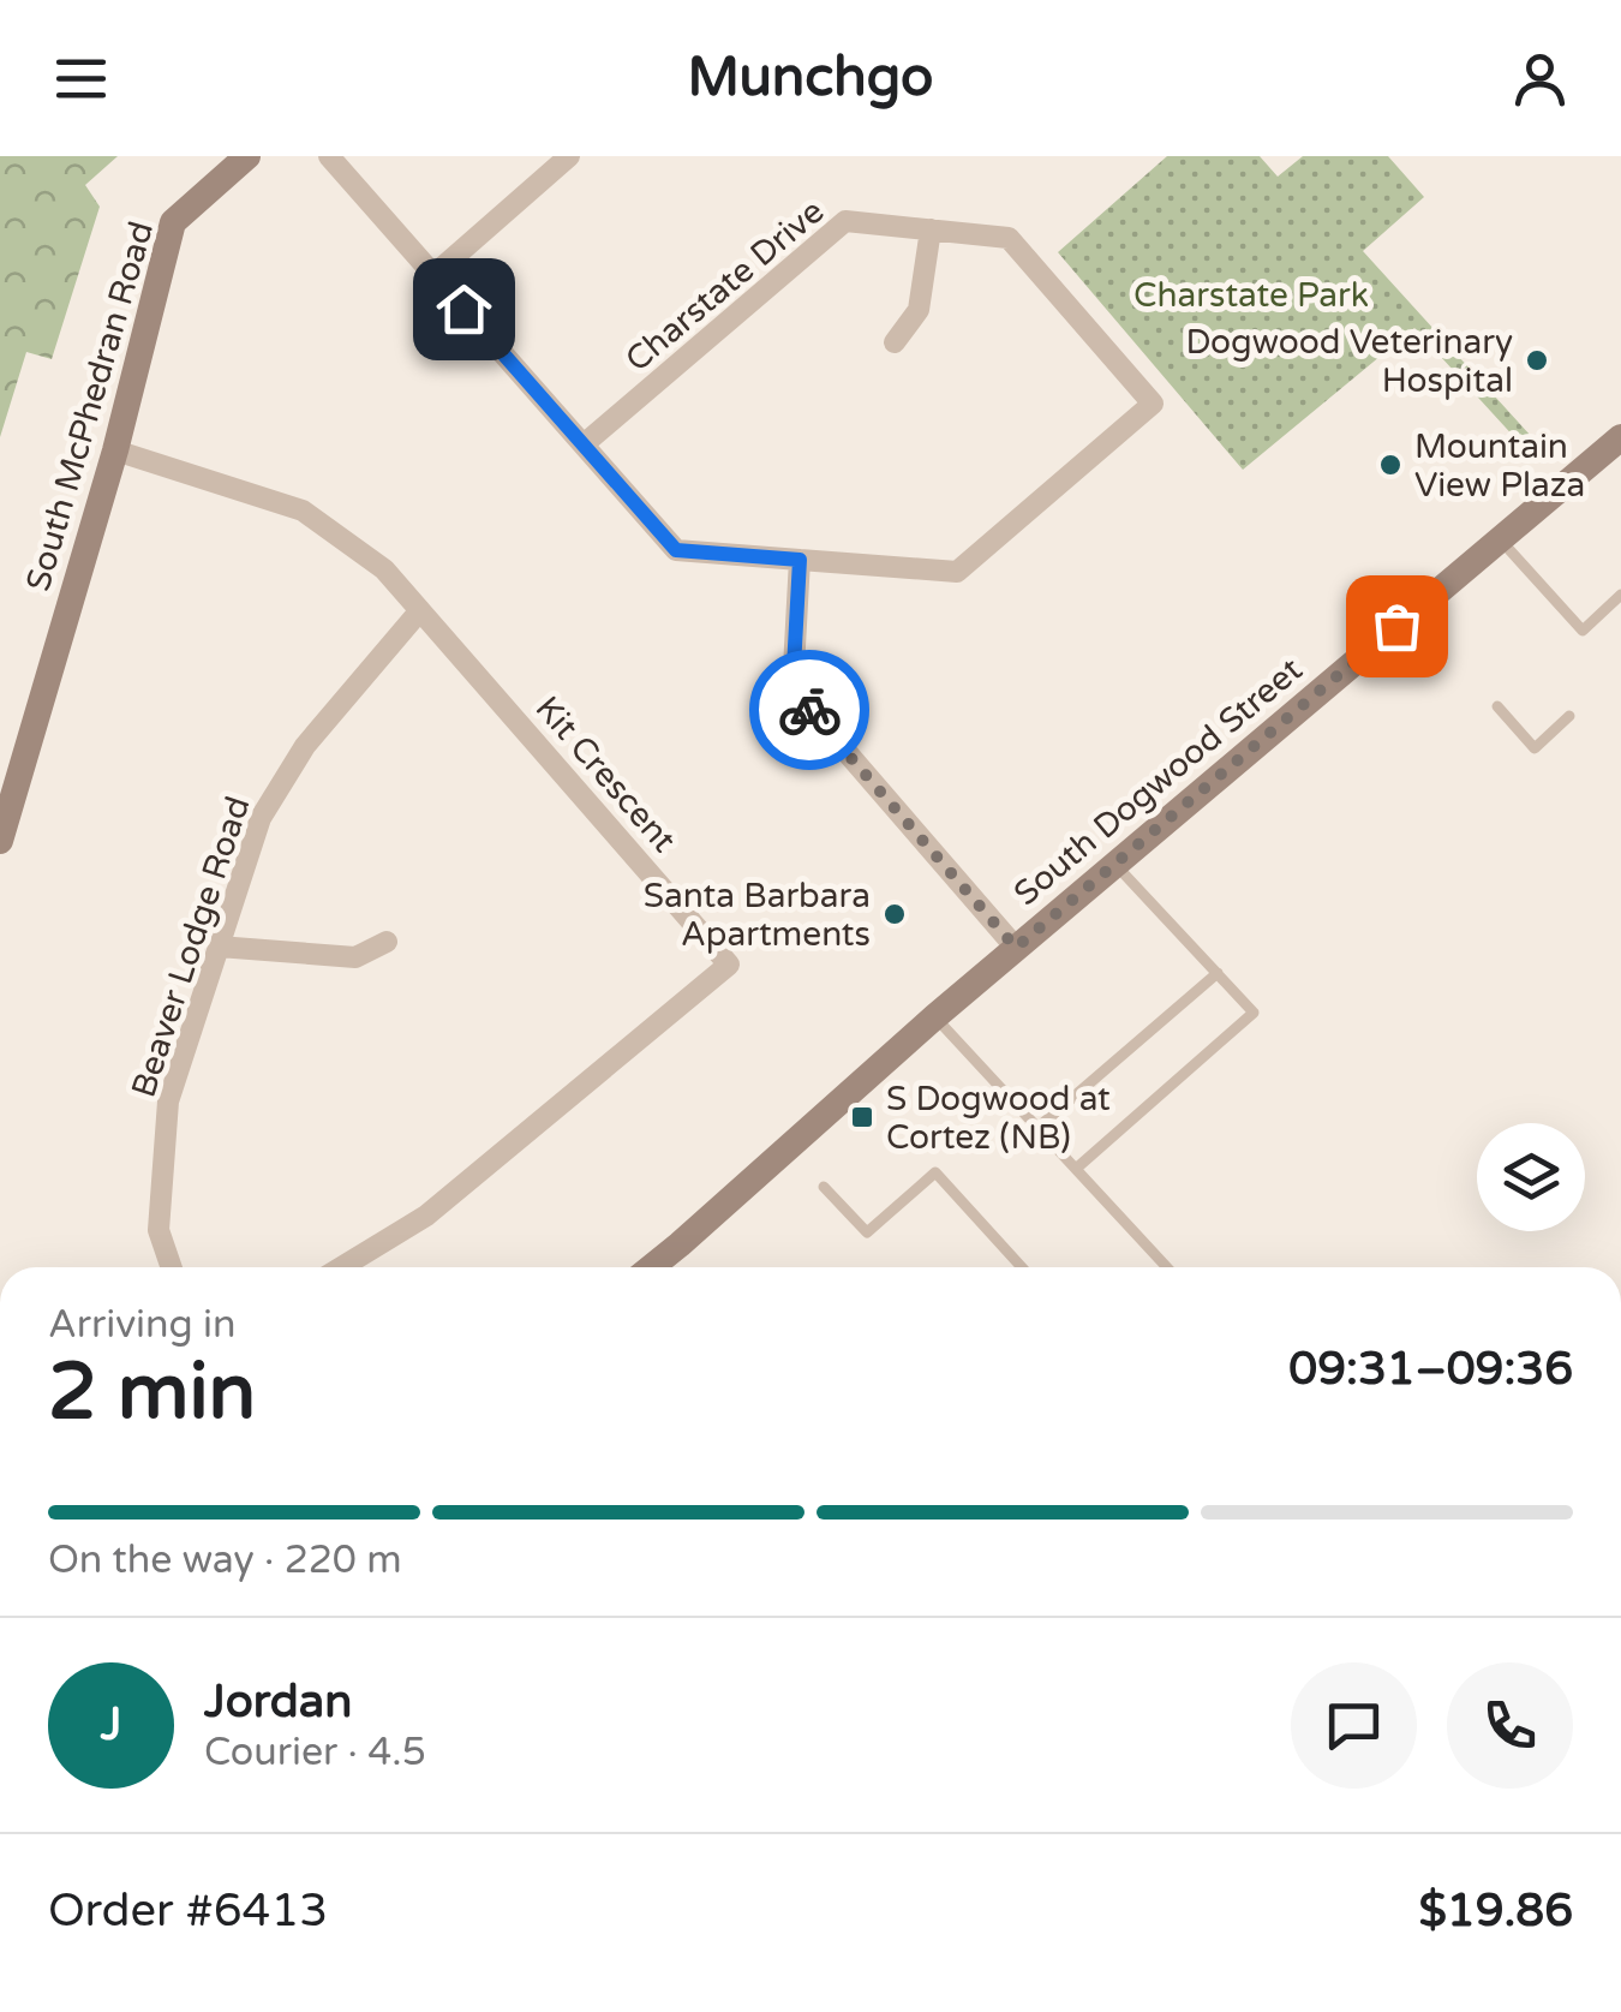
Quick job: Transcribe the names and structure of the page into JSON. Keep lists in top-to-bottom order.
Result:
{
  "streets": {
    "main road": ["South McPhedran Road", "South Dogwood Street"],
    "street": ["Charstate Drive", "Kit Crescent", "Beaver Lodge Road"]
  },
  "crossings": [
    ["South McPhedran Road", "Kit Crescent"],
    ["Kit Crescent", "Beaver Lodge Road"]
  ],
  "parks": ["Charstate Park"],
  "places": {
    "other": ["Dogwood Veterinary Hospital", "Mountain View Plaza", "Santa Barbara Apartments"],
    "transit": ["S Dogwood at Cortez (NB)"]
  },
  "page": {
    "header": "Munchgo",
    "heading": ["2 min", "Arriving in", "09:31–09:36"],
    "panel": [
      "Jordan",
      "Courier · 4.5",
      "Order #6413",
      "$19.86"
    ],
    "bar": "On the way · 220 m",
    "round": "J"
  }
}
